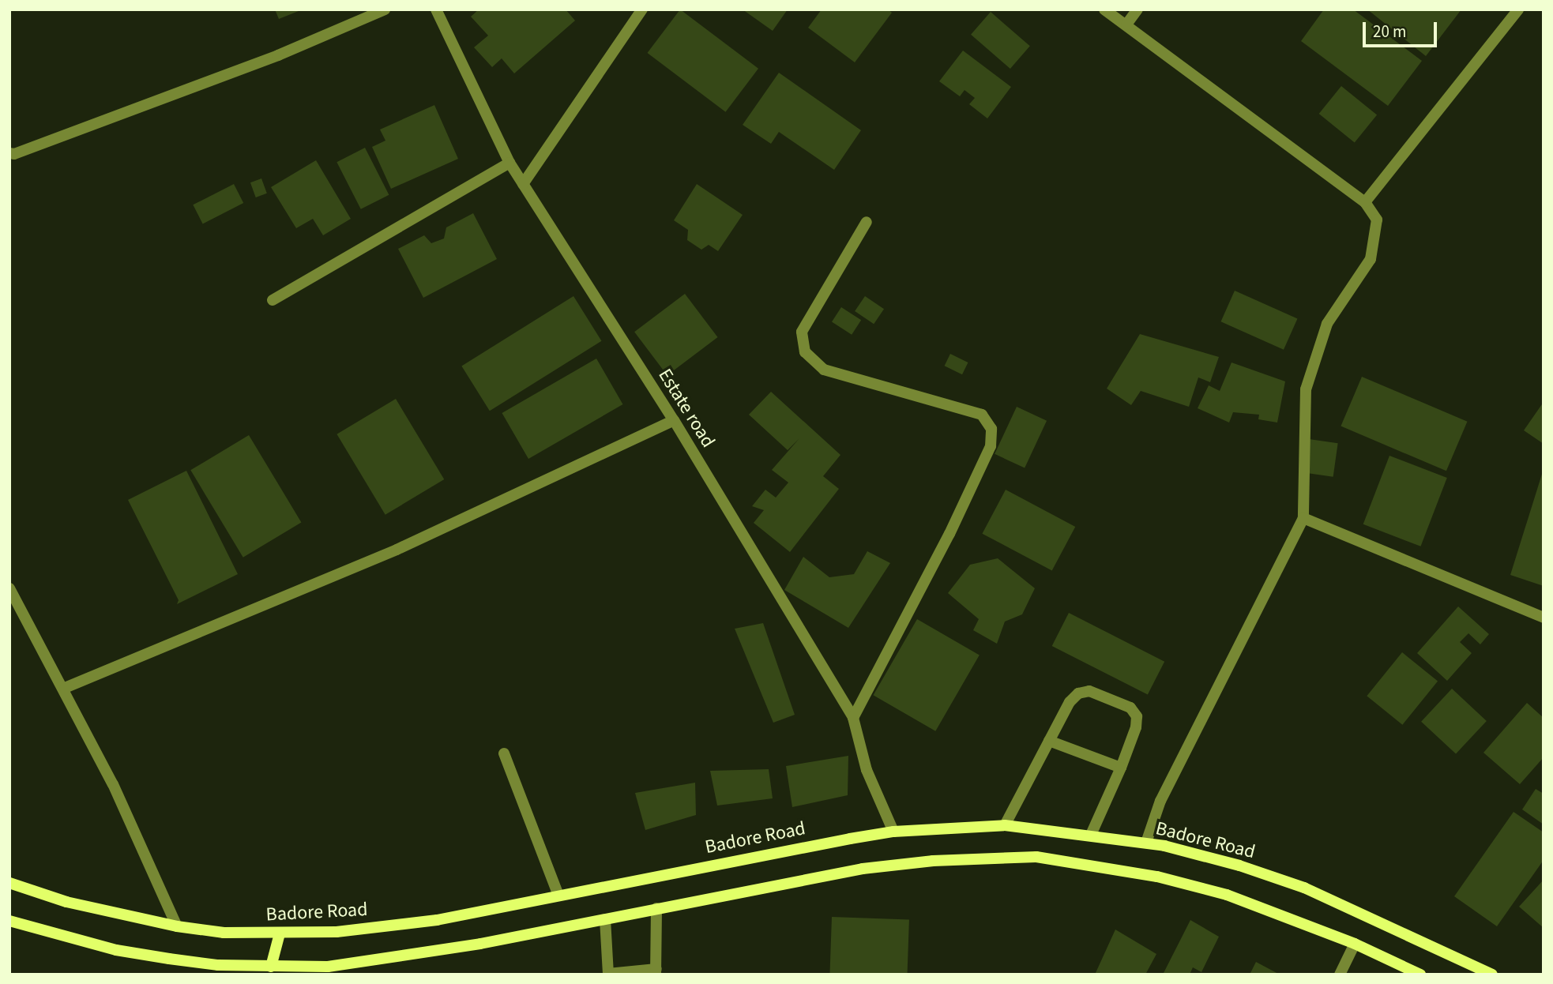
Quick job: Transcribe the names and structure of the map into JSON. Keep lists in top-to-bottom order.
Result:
{
  "streets": {
    "main road": ["Badore Road"],
    "street": ["Estate road"]
  },
  "crossings": [
    ["Estate road", "Badore Road"]
  ],
  "scale_bar": "20 m"
}
